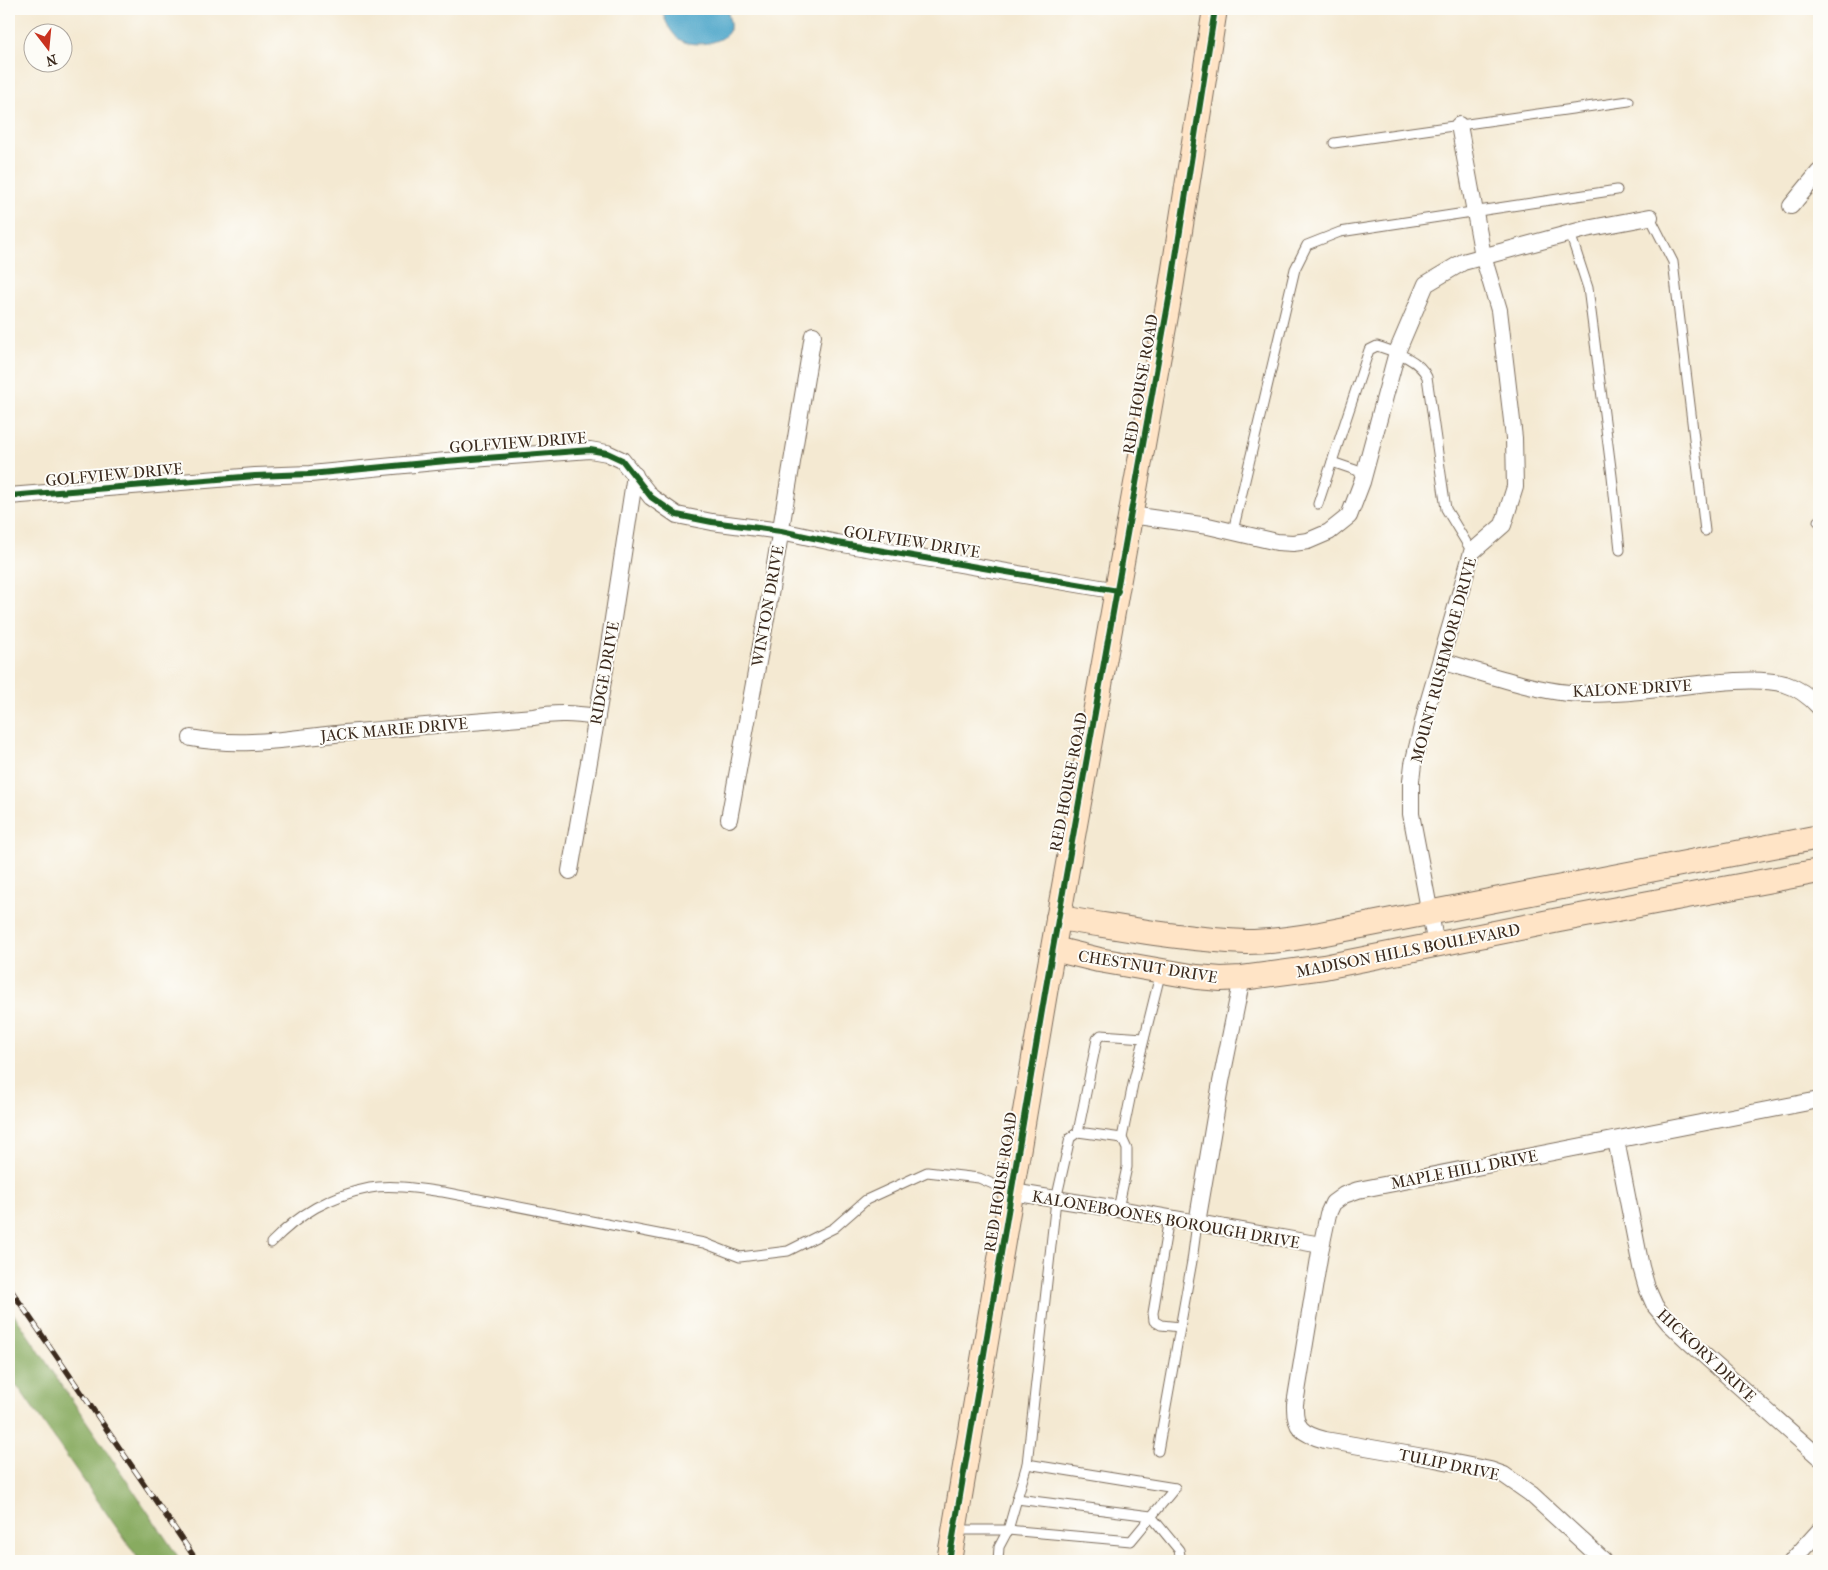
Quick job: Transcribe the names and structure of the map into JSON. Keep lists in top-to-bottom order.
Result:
{
  "streets": {
    "main road": ["RED HOUSE ROAD", "MADISON HILLS BOULEVARD", "CHESTNUT DRIVE"],
    "street": [
      "GOLFVIEW DRIVE",
      "WINTON DRIVE",
      "MOUNT RUSHMORE DRIVE",
      "RIDGE DRIVE",
      "KALONE DRIVE",
      "JACK MARIE DRIVE",
      "MAPLE HILL DRIVE",
      "KALONEBOONES BOROUGH DRIVE",
      "HICKORY DRIVE",
      "TULIP DRIVE"
    ]
  },
  "crossings": [
    ["RED HOUSE ROAD", "GOLFVIEW DRIVE"],
    ["RED HOUSE ROAD", "MADISON HILLS BOULEVARD"],
    ["RED HOUSE ROAD", "CHESTNUT DRIVE"],
    ["RED HOUSE ROAD", "KALONEBOONES BOROUGH DRIVE"],
    ["GOLFVIEW DRIVE", "WINTON DRIVE"],
    ["GOLFVIEW DRIVE", "RIDGE DRIVE"],
    ["MOUNT RUSHMORE DRIVE", "KALONE DRIVE"],
    ["MOUNT RUSHMORE DRIVE", "MADISON HILLS BOULEVARD"],
    ["RIDGE DRIVE", "JACK MARIE DRIVE"],
    ["MADISON HILLS BOULEVARD", "CHESTNUT DRIVE"],
    ["MAPLE HILL DRIVE", "KALONEBOONES BOROUGH DRIVE"],
    ["MAPLE HILL DRIVE", "HICKORY DRIVE"],
    ["MAPLE HILL DRIVE", "TULIP DRIVE"]
  ],
  "north": "bottom"
}
